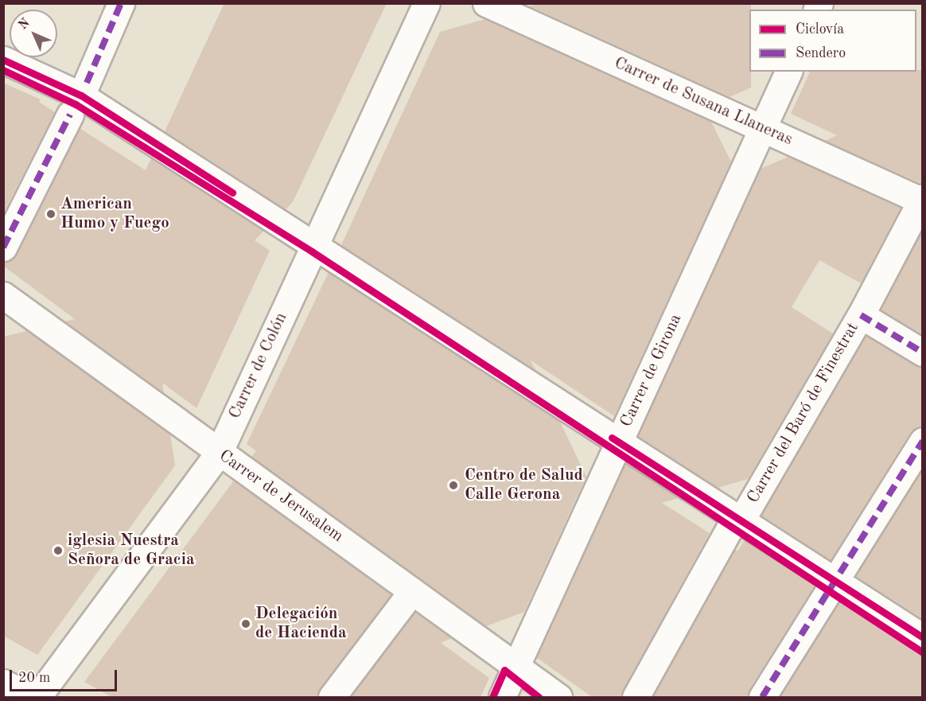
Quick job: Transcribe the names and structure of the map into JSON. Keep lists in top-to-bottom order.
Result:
{
  "streets": {
    "street": [
      "Carrer de Susana Llaneras",
      "Carrer de Colón",
      "Carrer de Girona",
      "Carrer del Baró de Finestrat",
      "Carrer de Jerusalem"
    ]
  },
  "crossings": [
    ["Carrer de Susana Llaneras", "Carrer de Girona"],
    ["Carrer de Susana Llaneras", "Carrer del Baró de Finestrat"],
    ["Carrer de Colón", "Carrer de Jerusalem"],
    ["Carrer de Girona", "Carrer de Jerusalem"]
  ],
  "places": [
    "American Humo y Fuego",
    "Centro de Salud Calle Gerona",
    "iglesia Nuestra Señora de Gracia",
    "Delegación de Hacienda"
  ],
  "legend": ["Ciclovía", "Sendero"],
  "scale_bar": "20 m",
  "north": "top left"
}
